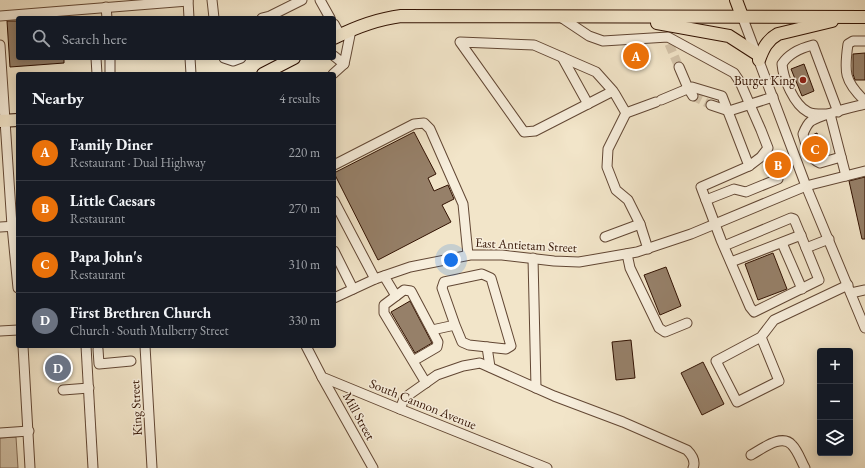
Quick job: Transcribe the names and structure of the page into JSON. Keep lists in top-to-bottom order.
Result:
{
  "streets": {
    "street": [
      "East Antietam Street",
      "South Cannon Avenue",
      "King Street",
      "Mill Street"
    ]
  },
  "crossings": [
    ["South Cannon Avenue", "Mill Street"]
  ],
  "places": ["Burger King"],
  "page": {
    "search": "Search here",
    "pins": [
      "A",
      "C",
      "B",
      "D"
    ],
    "heading": ["Nearby", "4 results"],
    "list": [
      {
        "mark": "A",
        "name": "Family Diner",
        "note": "Restaurant · Dual Highway",
        "value": "220 m"
      },
      {
        "mark": "B",
        "name": "Little Caesars",
        "note": "Restaurant",
        "value": "270 m"
      },
      {
        "mark": "C",
        "name": "Papa John's",
        "note": "Restaurant",
        "value": "310 m"
      },
      {
        "mark": "D",
        "name": "First Brethren Church",
        "note": "Church · South Mulberry Street",
        "value": "330 m"
      }
    ],
    "map_buttons": ["+", "−"]
  }
}
